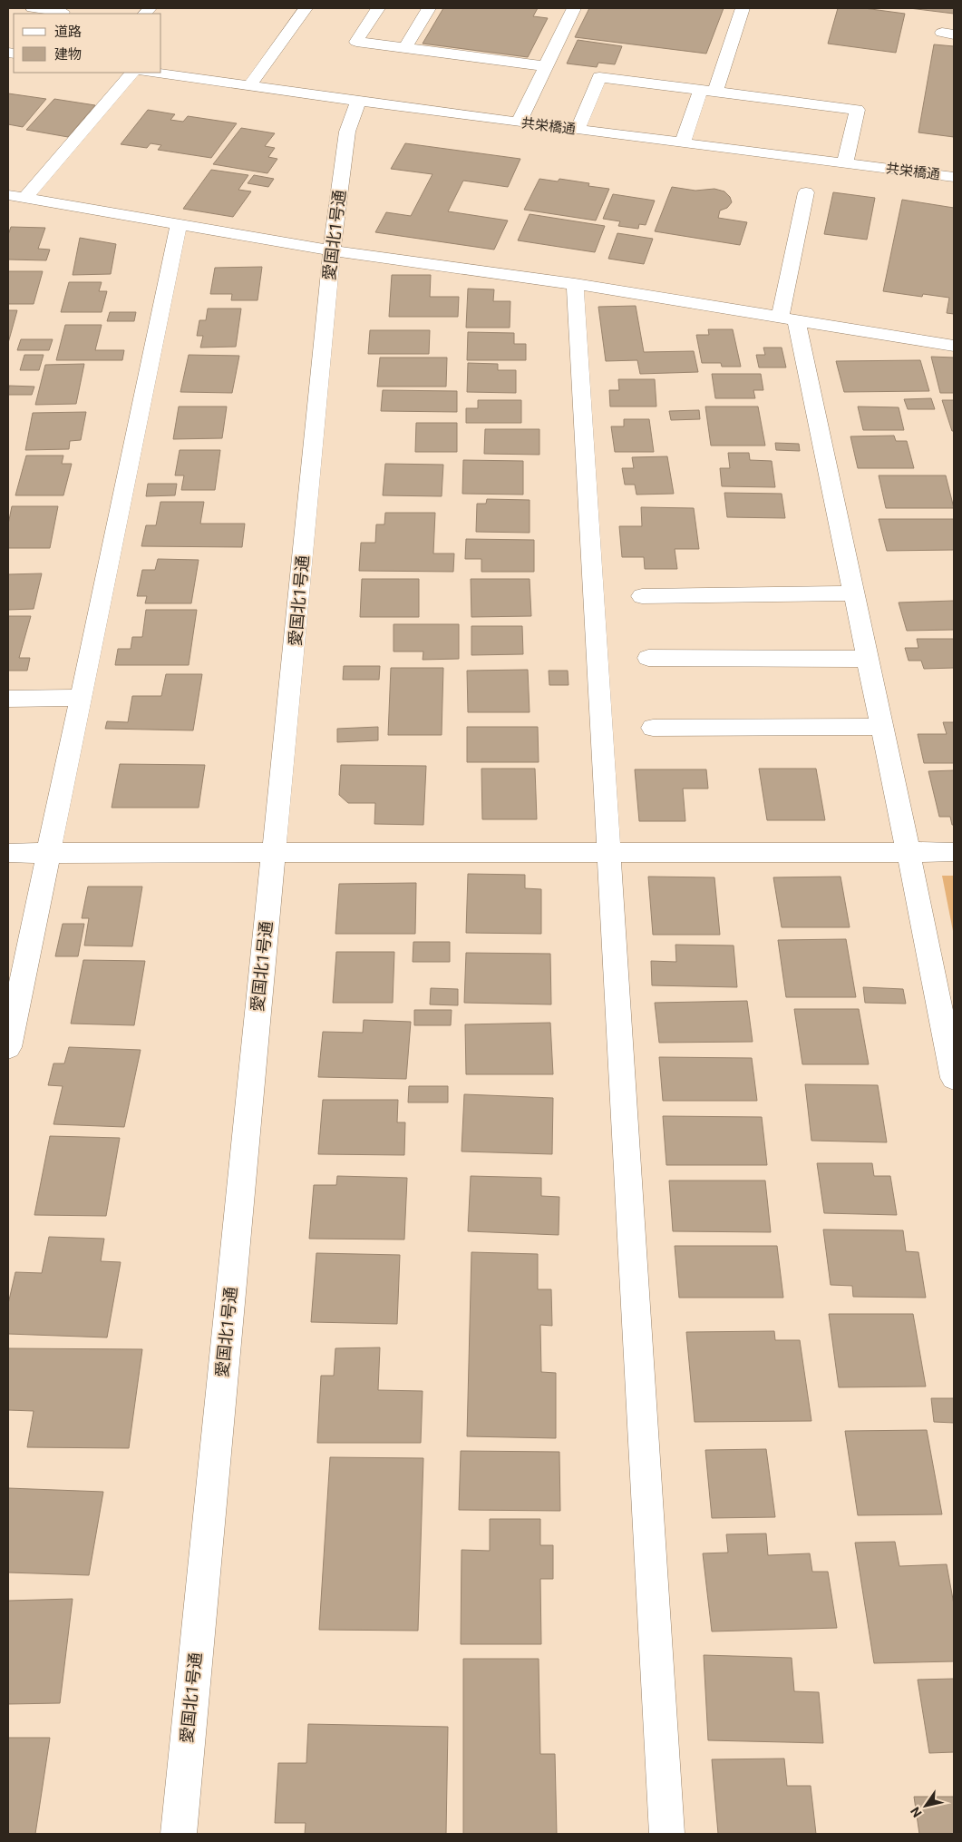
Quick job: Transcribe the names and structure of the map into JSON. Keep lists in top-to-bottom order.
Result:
{
  "streets": {
    "street": ["共栄橋通", "愛国北1号通"]
  },
  "crossings": [
    ["共栄橋通", "愛国北1号通"]
  ],
  "legend": ["道路", "建物"],
  "north": "bottom left"
}
